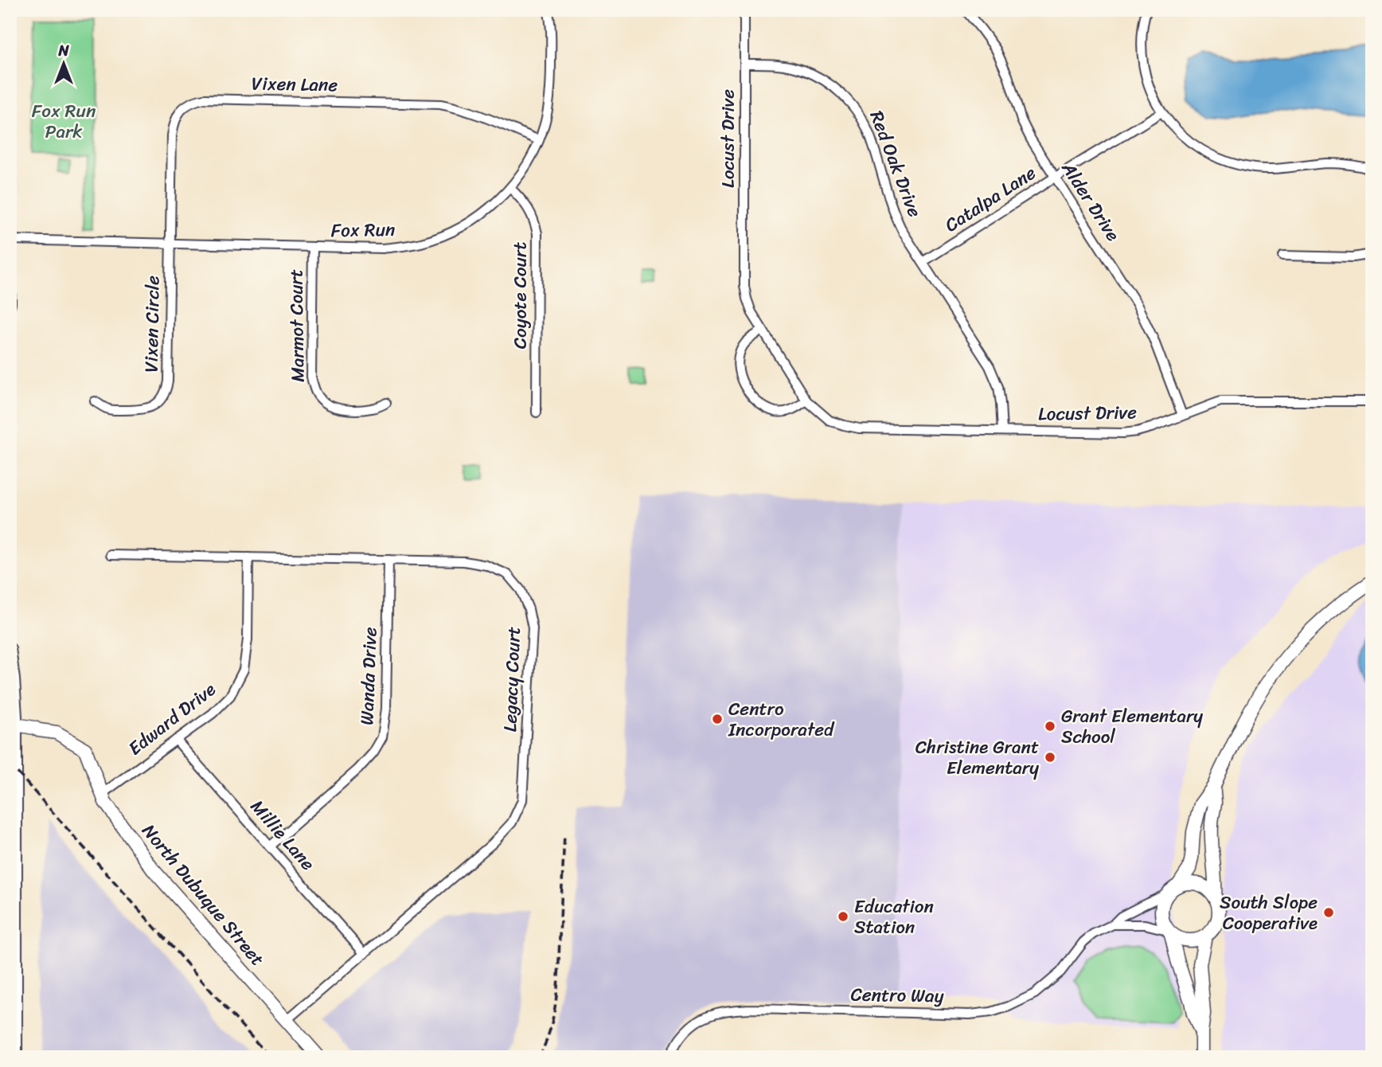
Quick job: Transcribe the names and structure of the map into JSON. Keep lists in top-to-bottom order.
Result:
{
  "streets": {
    "main road": ["North Dubuque Street"],
    "street": [
      "Vixen Lane",
      "Locust Drive",
      "Red Oak Drive",
      "Catalpa Lane",
      "Alder Drive",
      "Fox Run",
      "Coyote Court",
      "Vixen Circle",
      "Marmot Court",
      "Wanda Drive",
      "Legacy Court",
      "Edward Drive",
      "Millie Lane",
      "Centro Way"
    ]
  },
  "crossings": [
    ["Vixen Lane", "Fox Run"],
    ["Vixen Lane", "Vixen Circle"],
    ["Locust Drive", "Red Oak Drive"],
    ["Locust Drive", "Alder Drive"],
    ["Red Oak Drive", "Catalpa Lane"],
    ["Catalpa Lane", "Alder Drive"],
    ["Fox Run", "Coyote Court"],
    ["Fox Run", "Vixen Circle"],
    ["Fox Run", "Marmot Court"],
    ["Wanda Drive", "Legacy Court"],
    ["Wanda Drive", "Millie Lane"],
    ["Legacy Court", "Edward Drive"],
    ["Legacy Court", "Millie Lane"],
    ["Legacy Court", "North Dubuque Street"],
    ["Edward Drive", "Millie Lane"],
    ["Edward Drive", "North Dubuque Street"]
  ],
  "parks": ["Fox Run Park"],
  "places": [
    "Centro Incorporated",
    "Grant Elementary School",
    "Christine Grant Elementary",
    "South Slope Cooperative",
    "Education Station"
  ],
  "north": "top"
}
